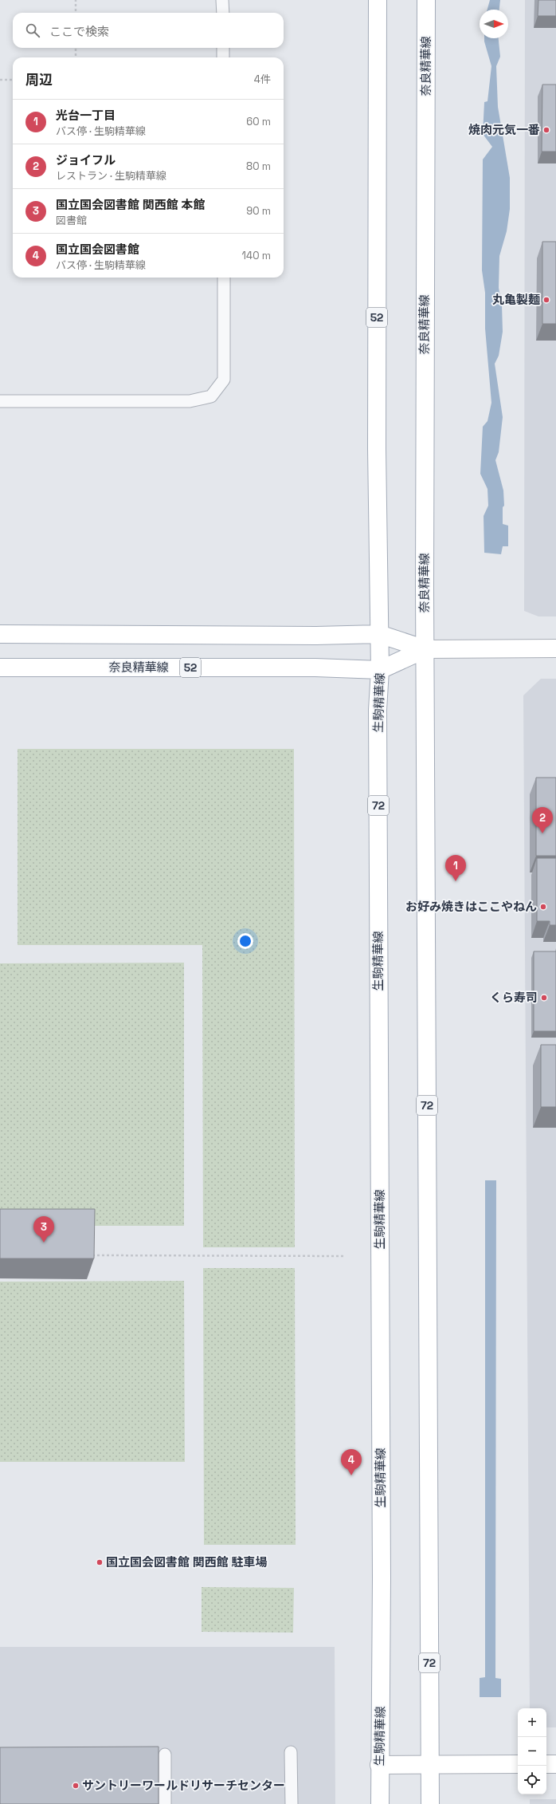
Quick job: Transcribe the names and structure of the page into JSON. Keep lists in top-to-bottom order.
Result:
{
  "streets": {
    "main road": [
      "奈良精華線",
      "52",
      "生駒精華線",
      "72"
    ]
  },
  "crossings": [
    ["奈良精華線", "生駒精華線"],
    ["奈良精華線", "72"],
    ["52", "生駒精華線"]
  ],
  "places": [
    "焼肉元気一番",
    "丸亀製麺",
    "お好み焼きはここやねん",
    "くら寿司",
    "国立国会図書館 関西館 駐車場",
    "サントリーワールドリサーチセンター"
  ],
  "north": "right",
  "page": {
    "search": "ここで検索",
    "heading": ["周辺", "4件"],
    "list": [
      {
        "mark": "1",
        "name": "光台一丁目",
        "note": "バス停 · 生駒精華線",
        "value": "60 m"
      },
      {
        "mark": "2",
        "name": "ジョイフル",
        "note": "レストラン · 生駒精華線",
        "value": "80 m"
      },
      {
        "mark": "3",
        "name": "国立国会図書館 関西館 本館",
        "note": "図書館",
        "value": "90 m"
      },
      {
        "mark": "4",
        "name": "国立国会図書館",
        "note": "バス停 · 生駒精華線",
        "value": "140 m"
      }
    ],
    "pins": [
      "2",
      "1",
      "3",
      "4"
    ],
    "map_buttons": ["+", "−"]
  }
}
